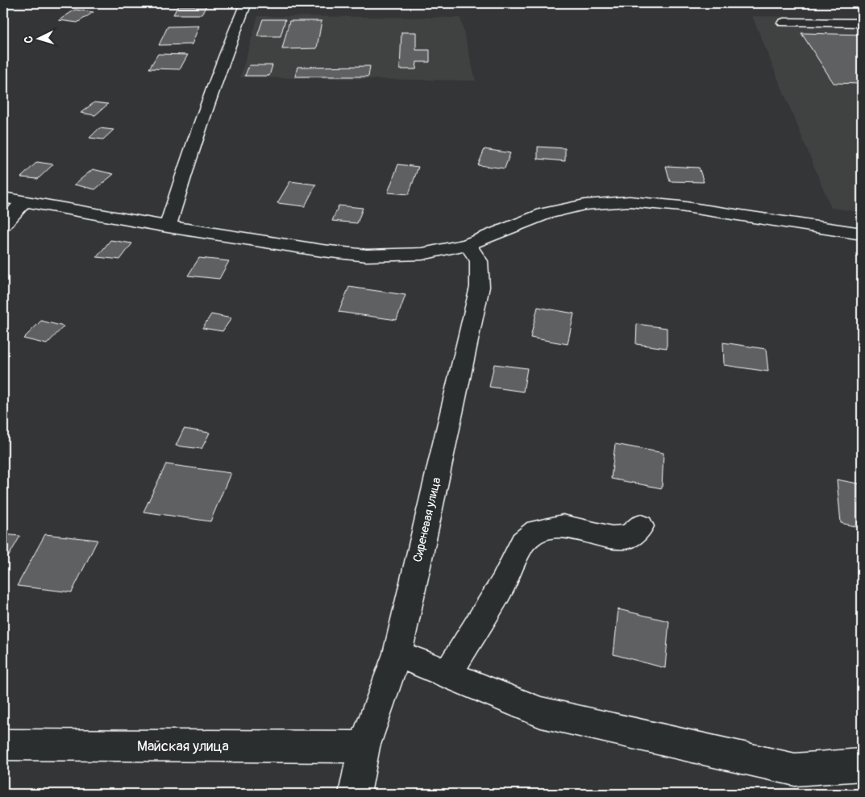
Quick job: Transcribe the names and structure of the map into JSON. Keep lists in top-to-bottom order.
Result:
{
  "streets": {
    "street": ["Сиреневая улица", "Майская улица"]
  },
  "crossings": [
    ["Сиреневая улица", "Майская улица"]
  ],
  "north": "left"
}
